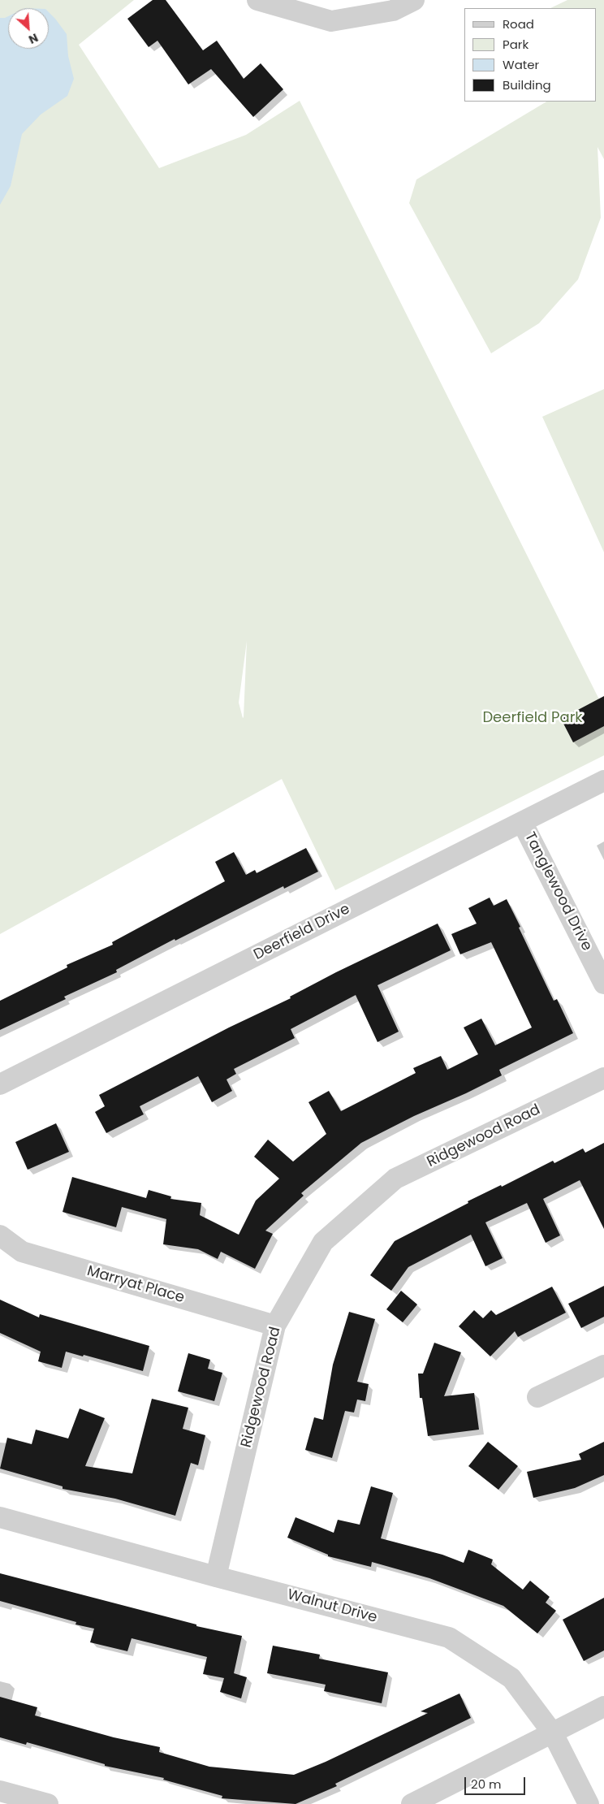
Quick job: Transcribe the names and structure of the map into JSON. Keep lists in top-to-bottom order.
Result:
{
  "streets": {
    "street": [
      "Tanglewood Drive",
      "Deerfield Drive",
      "Ridgewood Road",
      "Marryat Place",
      "Walnut Drive"
    ]
  },
  "crossings": [
    ["Tanglewood Drive", "Deerfield Drive"],
    ["Ridgewood Road", "Marryat Place"],
    ["Ridgewood Road", "Walnut Drive"]
  ],
  "parks": ["Deerfield Park"],
  "legend": [
    "Road",
    "Park",
    "Water",
    "Building"
  ],
  "scale_bar": "20 m",
  "north": "bottom right"
}
